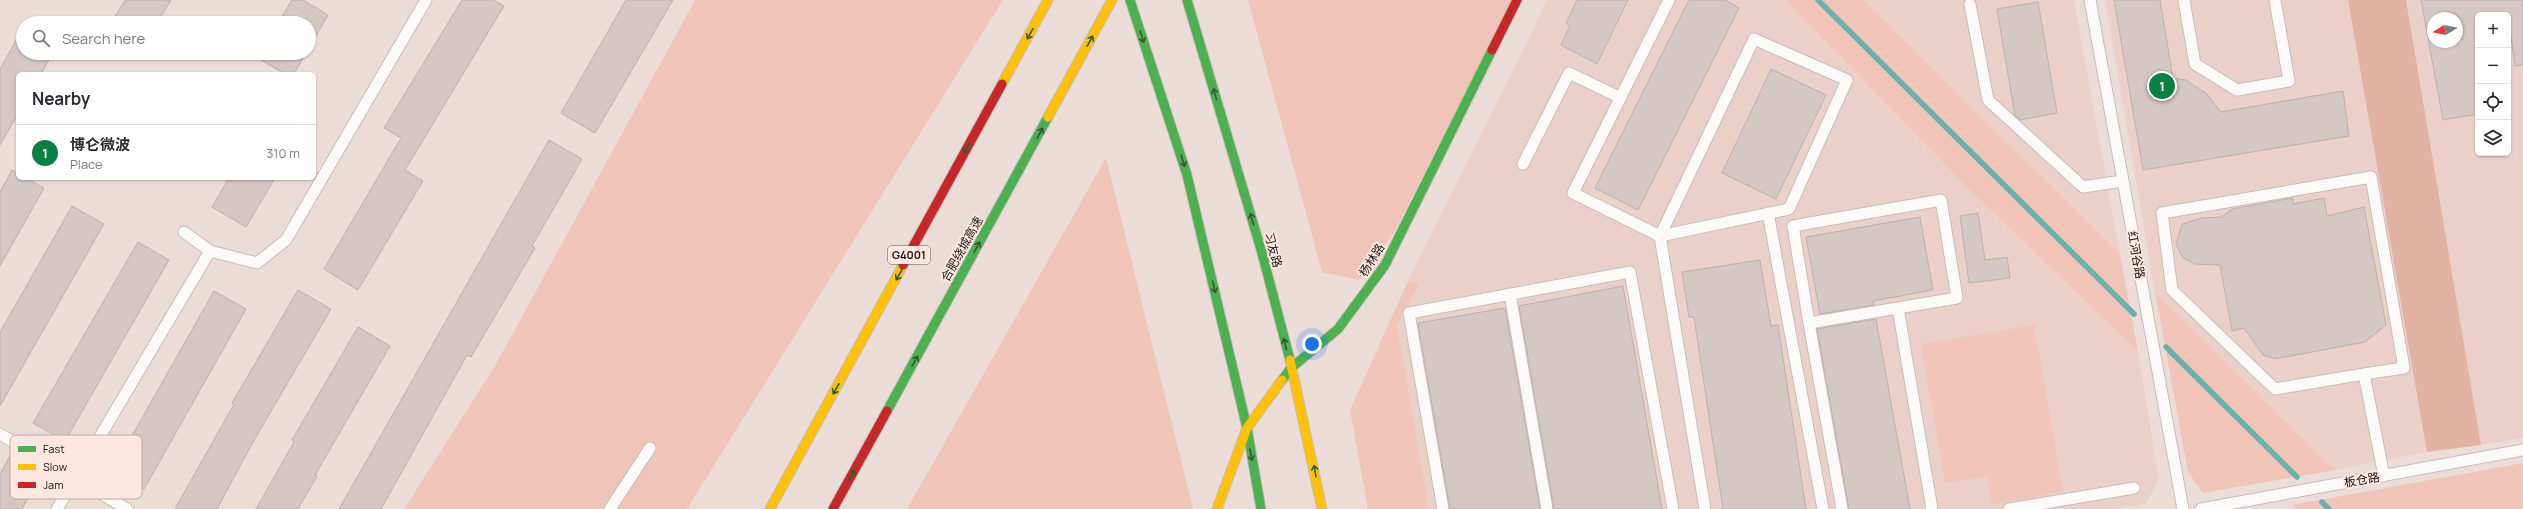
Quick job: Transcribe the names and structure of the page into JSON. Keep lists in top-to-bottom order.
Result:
{
  "streets": {
    "main road": [
      "合肥绕城高速",
      "习友路",
      "G4001",
      "杨林路"
    ],
    "lane": ["红河谷路", "板仓路"]
  },
  "crossings": [
    ["习友路", "杨林路"]
  ],
  "legend": ["Fast", "Slow", "Jam"],
  "north": "left",
  "page": {
    "map_buttons": ["+", "−"],
    "search": "Search here",
    "pins": "1",
    "heading": "Nearby",
    "list": [
      {
        "mark": "1",
        "name": "博仑微波",
        "note": "Place",
        "value": "310 m"
      }
    ]
  }
}
